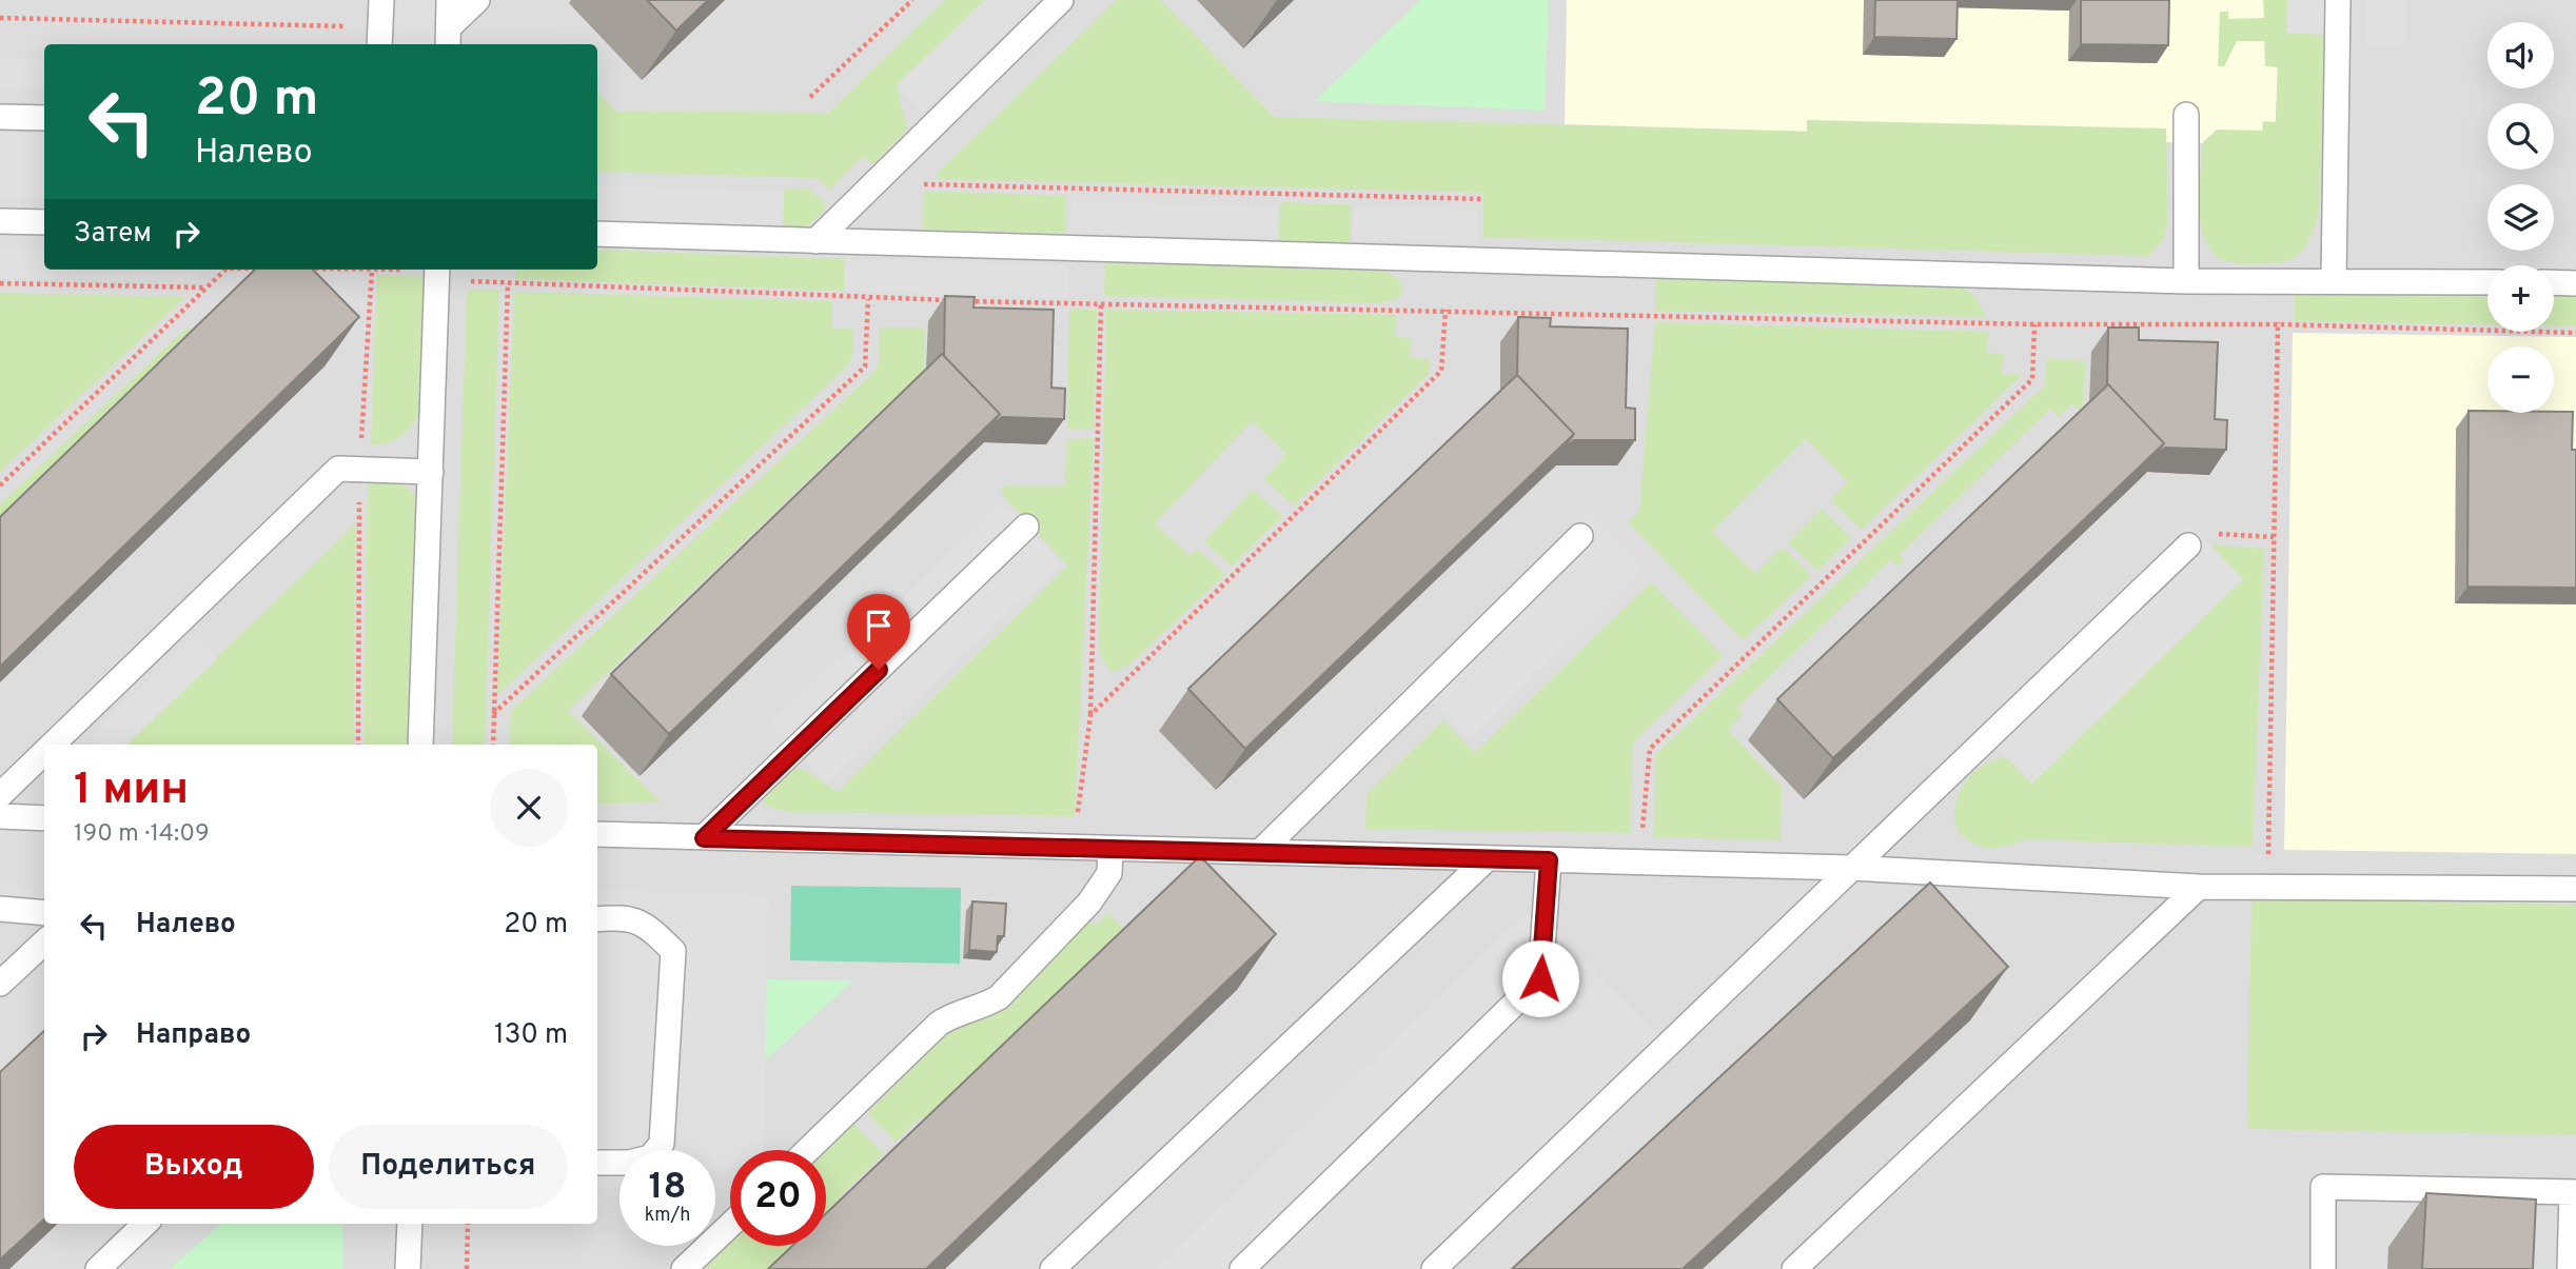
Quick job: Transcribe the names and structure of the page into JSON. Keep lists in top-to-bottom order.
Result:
{
  "page": {
    "map_buttons": ["+", "−"],
    "turn": ["20 m", "Налево"],
    "then": "Затем",
    "heading": ["1 мин", "190 m · 14:09"],
    "list": [
      {
        "name": "Налево",
        "value": "20 m"
      },
      {
        "name": "Направо",
        "value": "130 m"
      }
    ],
    "buttons": ["Выход", "Поделиться"],
    "speed": "18 km/h",
    "limit": "20"
  }
}
